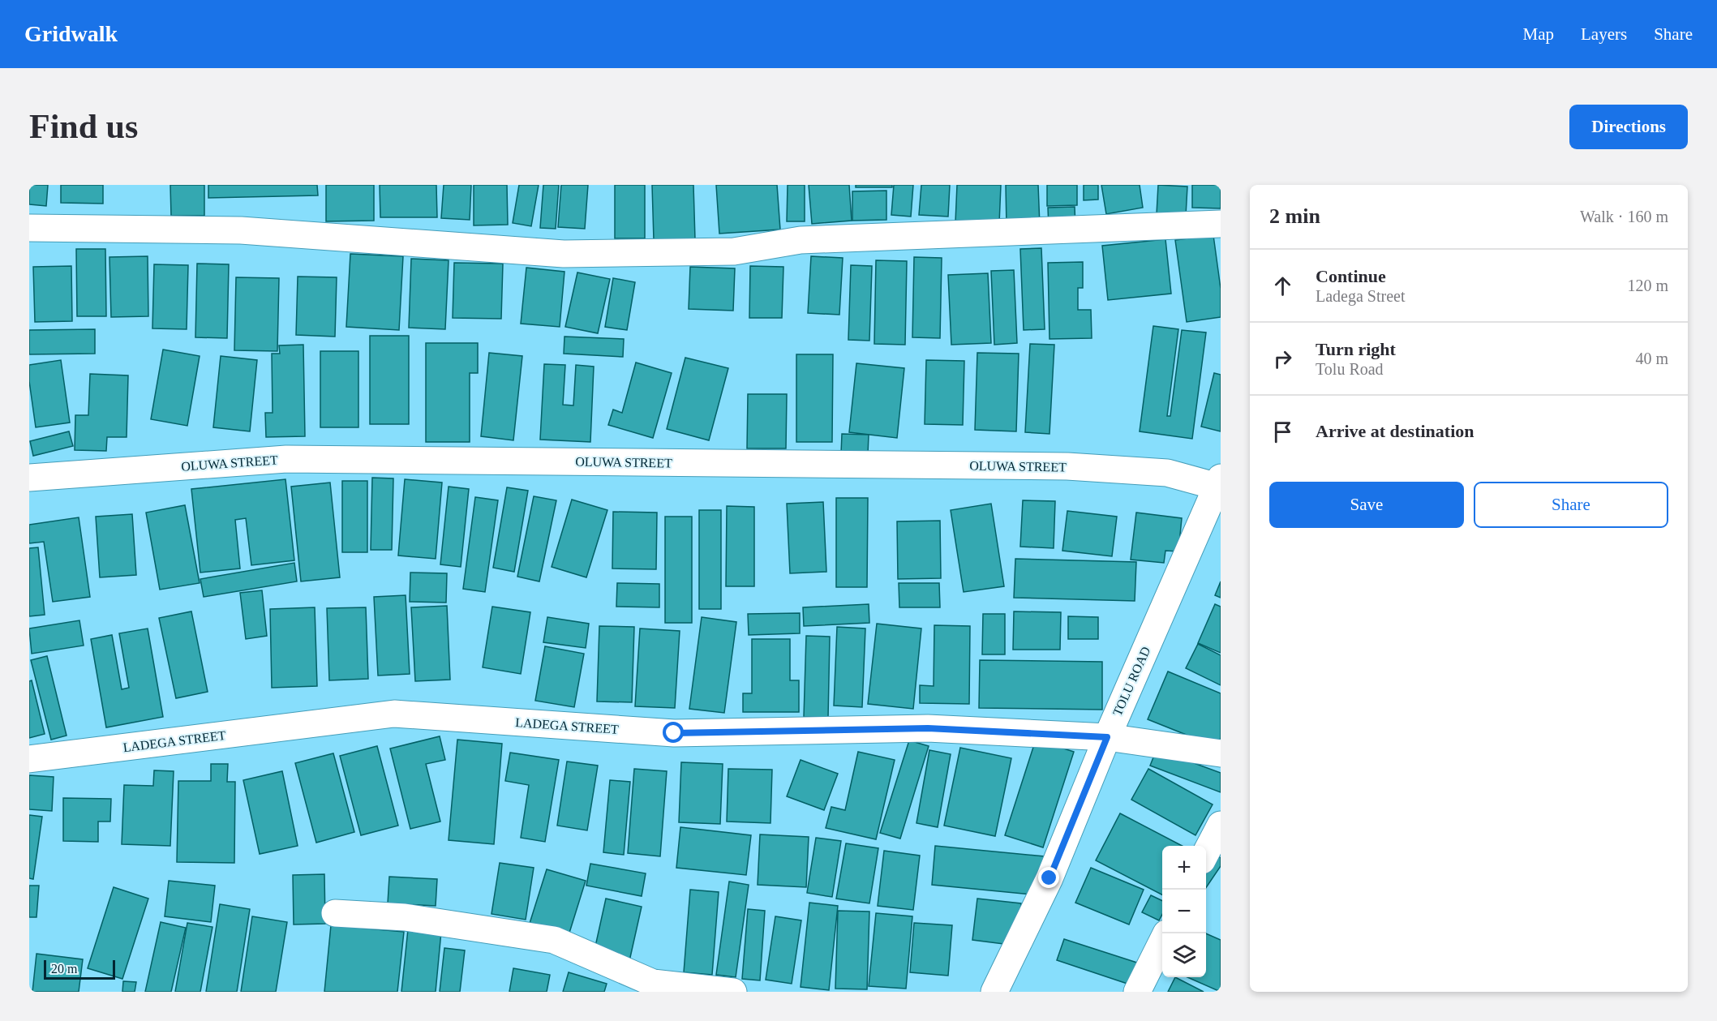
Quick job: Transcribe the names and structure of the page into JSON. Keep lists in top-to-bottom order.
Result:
{
  "streets": {
    "street": ["OLUWA STREET", "TOLU ROAD", "LADEGA STREET"]
  },
  "crossings": [
    ["OLUWA STREET", "TOLU ROAD"],
    ["TOLU ROAD", "LADEGA STREET"]
  ],
  "scale_bar": "20 m",
  "page": {
    "header": "Gridwalk",
    "nav": ["Map", "Layers", "Share"],
    "buttons": [
      "Directions",
      ["Save", "Share"]
    ],
    "title": "Find us",
    "heading": ["2 min", "Walk · 160 m"],
    "list": [
      ["Continue", "Ladega Street", "120 m"],
      ["Turn right", "Tolu Road", "40 m"],
      "Arrive at destination"
    ],
    "map_buttons": ["+", "−"],
    "scale": "20 m"
  }
}
